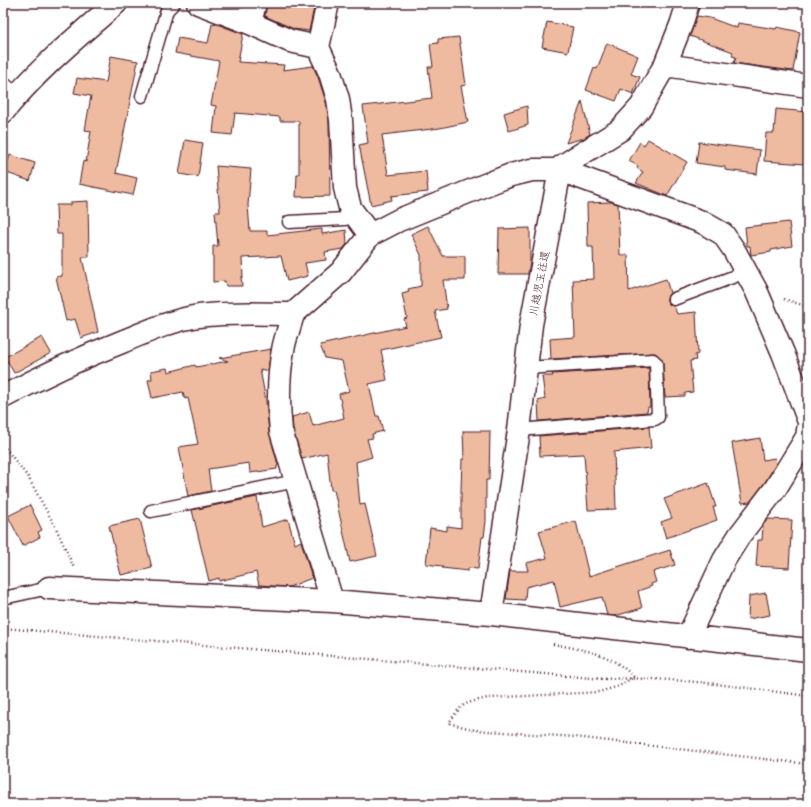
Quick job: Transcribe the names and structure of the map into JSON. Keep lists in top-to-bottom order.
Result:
{
  "streets": {
    "street": ["川越児玉往還"]
  }
}
